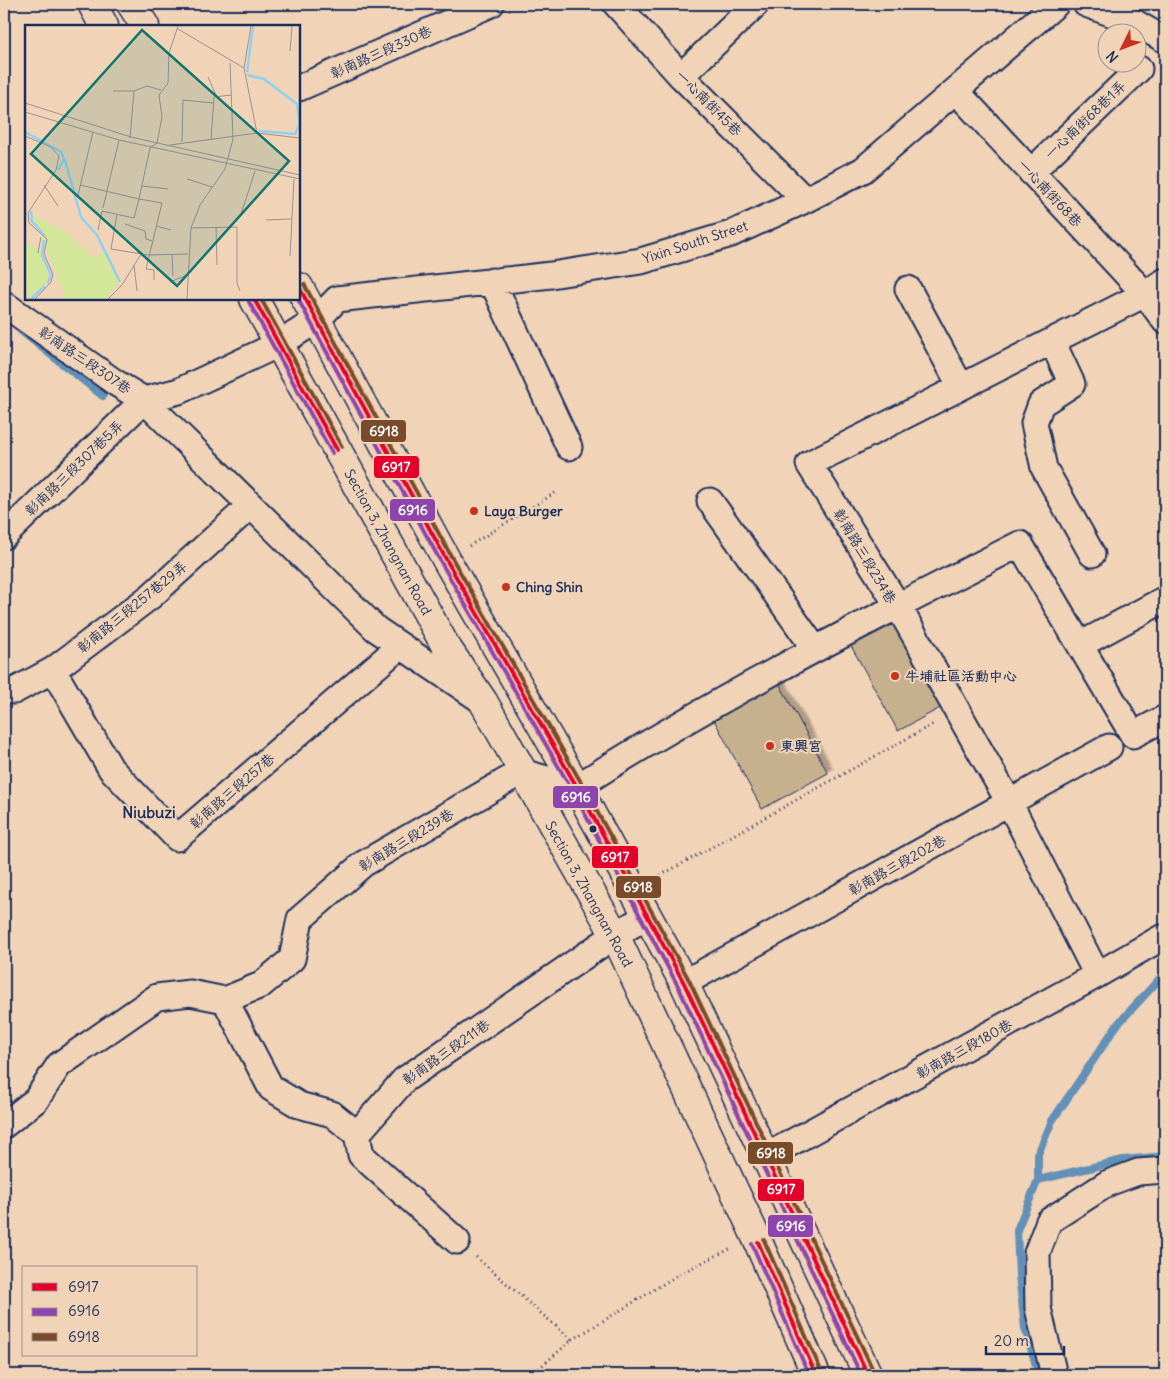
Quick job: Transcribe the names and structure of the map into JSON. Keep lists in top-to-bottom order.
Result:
{
  "streets": {
    "main road": ["Section 3, Zhangnan Road"],
    "street": [
      "彰南路三段330巷",
      "一心南街45巷",
      "一心南街68巷1弄",
      "一心南街68巷",
      "Yixin South Street",
      "彰南路三段307巷",
      "彰南路三段307巷5弄",
      "彰南路三段234巷",
      "彰南路三段257巷29弄",
      "彰南路三段257巷",
      "彰南路三段239巷",
      "彰南路三段202巷",
      "彰南路三段180巷",
      "彰南路三段211巷"
    ]
  },
  "crossings": [
    ["一心南街45巷", "Yixin South Street"],
    ["一心南街68巷1弄", "一心南街68巷"],
    ["一心南街68巷", "Yixin South Street"],
    ["一心南街68巷", "彰南路三段234巷"],
    ["Yixin South Street", "彰南路三段307巷"],
    ["Yixin South Street", "Section 3, Zhangnan Road"],
    ["彰南路三段307巷", "彰南路三段307巷5弄"],
    ["彰南路三段307巷", "Section 3, Zhangnan Road"],
    ["Section 3, Zhangnan Road", "彰南路三段239巷"],
    ["Section 3, Zhangnan Road", "彰南路三段211巷"],
    ["彰南路三段257巷29弄", "彰南路三段257巷"]
  ],
  "districts": ["Niubuzi"],
  "places": [
    "Laya Burger",
    "Ching Shin",
    "牛埔社區活動中心",
    "東興宮"
  ],
  "lines": ["transit line 6918", "transit line 6917", "transit line 6916"],
  "legend": ["6917", "6916", "6918"],
  "scale_bar": "20 m",
  "north": "bottom left"
}
